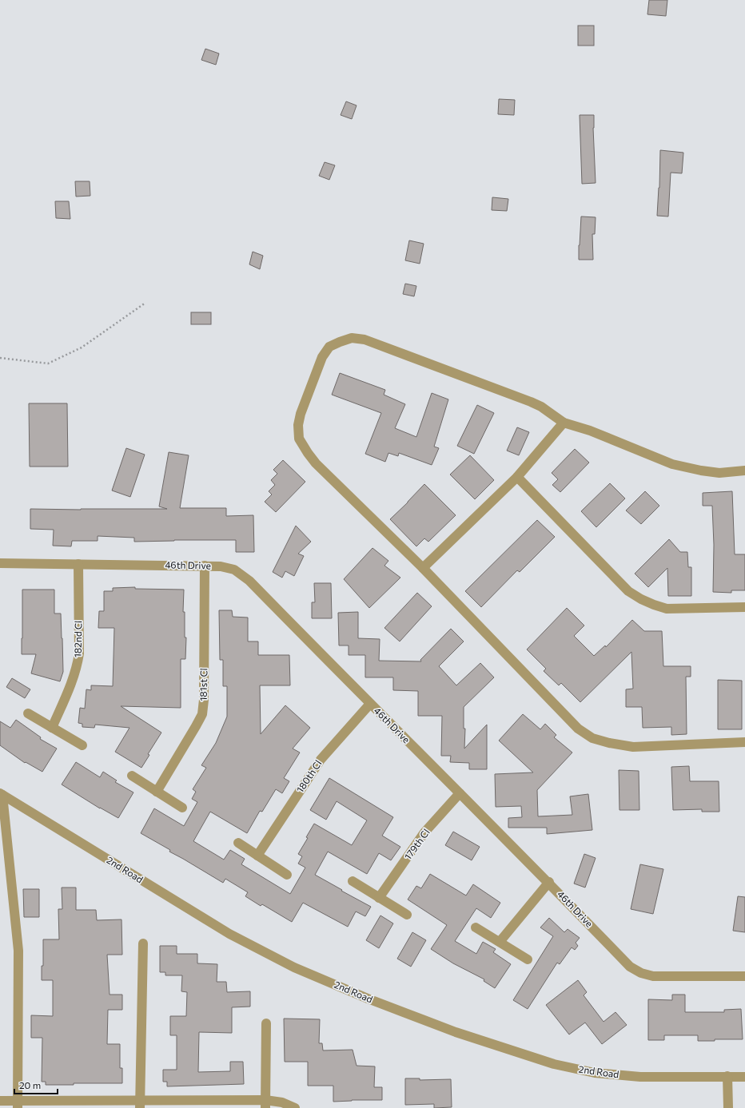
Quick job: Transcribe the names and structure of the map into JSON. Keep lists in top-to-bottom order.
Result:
{
  "streets": {
    "street": [
      "46th Drive",
      "182nd Cl",
      "181st Cl",
      "180th Cl",
      "179th Cl",
      "2nd Road"
    ]
  },
  "crossings": [
    ["46th Drive", "182nd Cl"],
    ["46th Drive", "181st Cl"],
    ["46th Drive", "180th Cl"],
    ["46th Drive", "179th Cl"]
  ],
  "scale_bar": "20 m"
}
